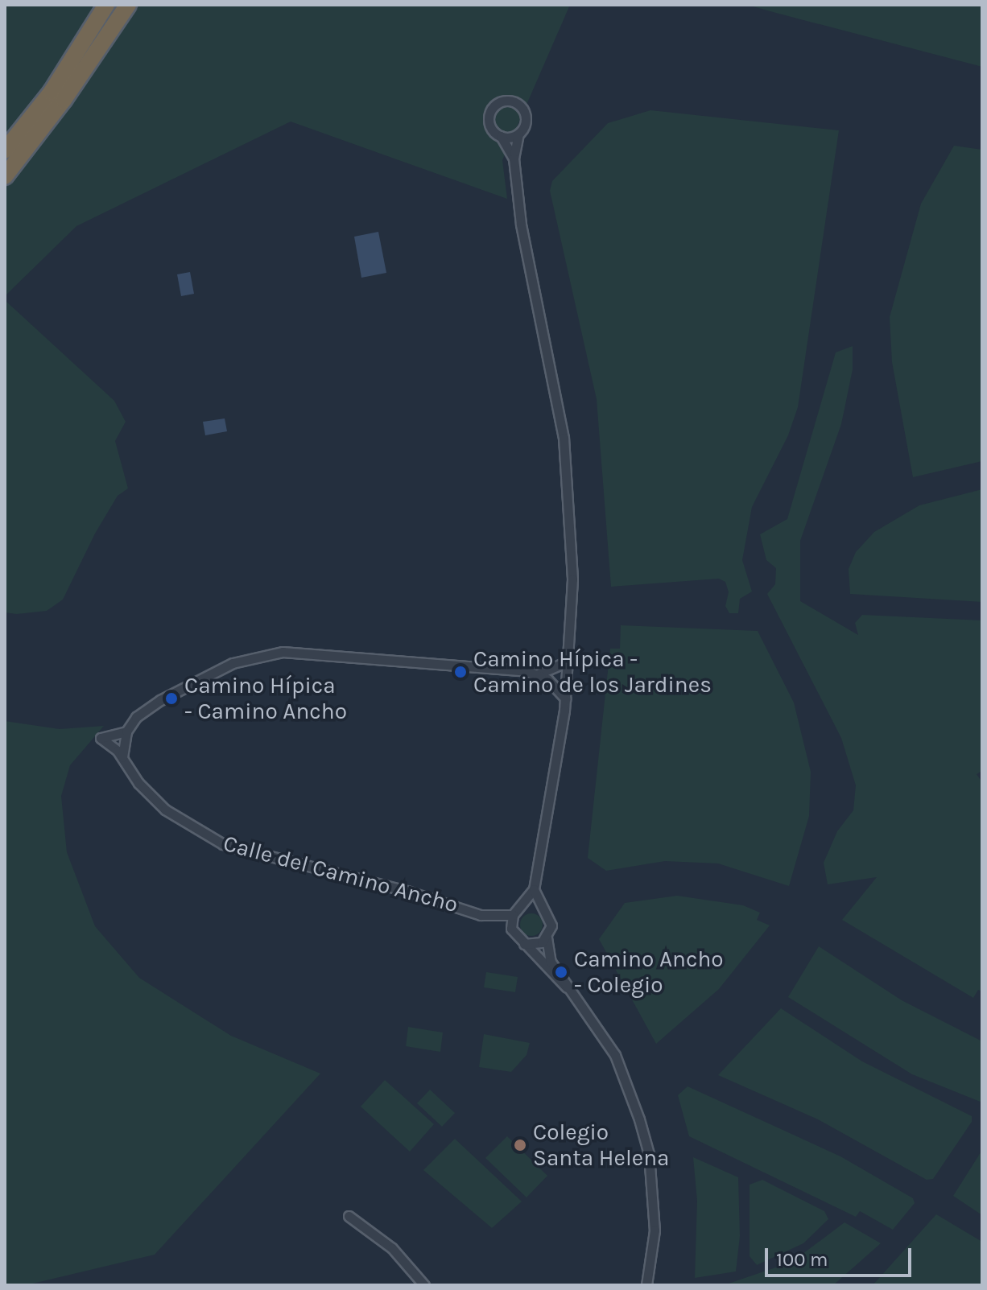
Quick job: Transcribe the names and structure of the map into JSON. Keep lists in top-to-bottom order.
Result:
{
  "streets": {
    "street": ["Calle del Camino Ancho"]
  },
  "places": [
    "Camino Hípica - Camino de los Jardines",
    "Camino Hípica - Camino Ancho",
    "Camino Ancho - Colegio",
    "Colegio Santa Helena"
  ],
  "scale_bar": "100 m"
}
